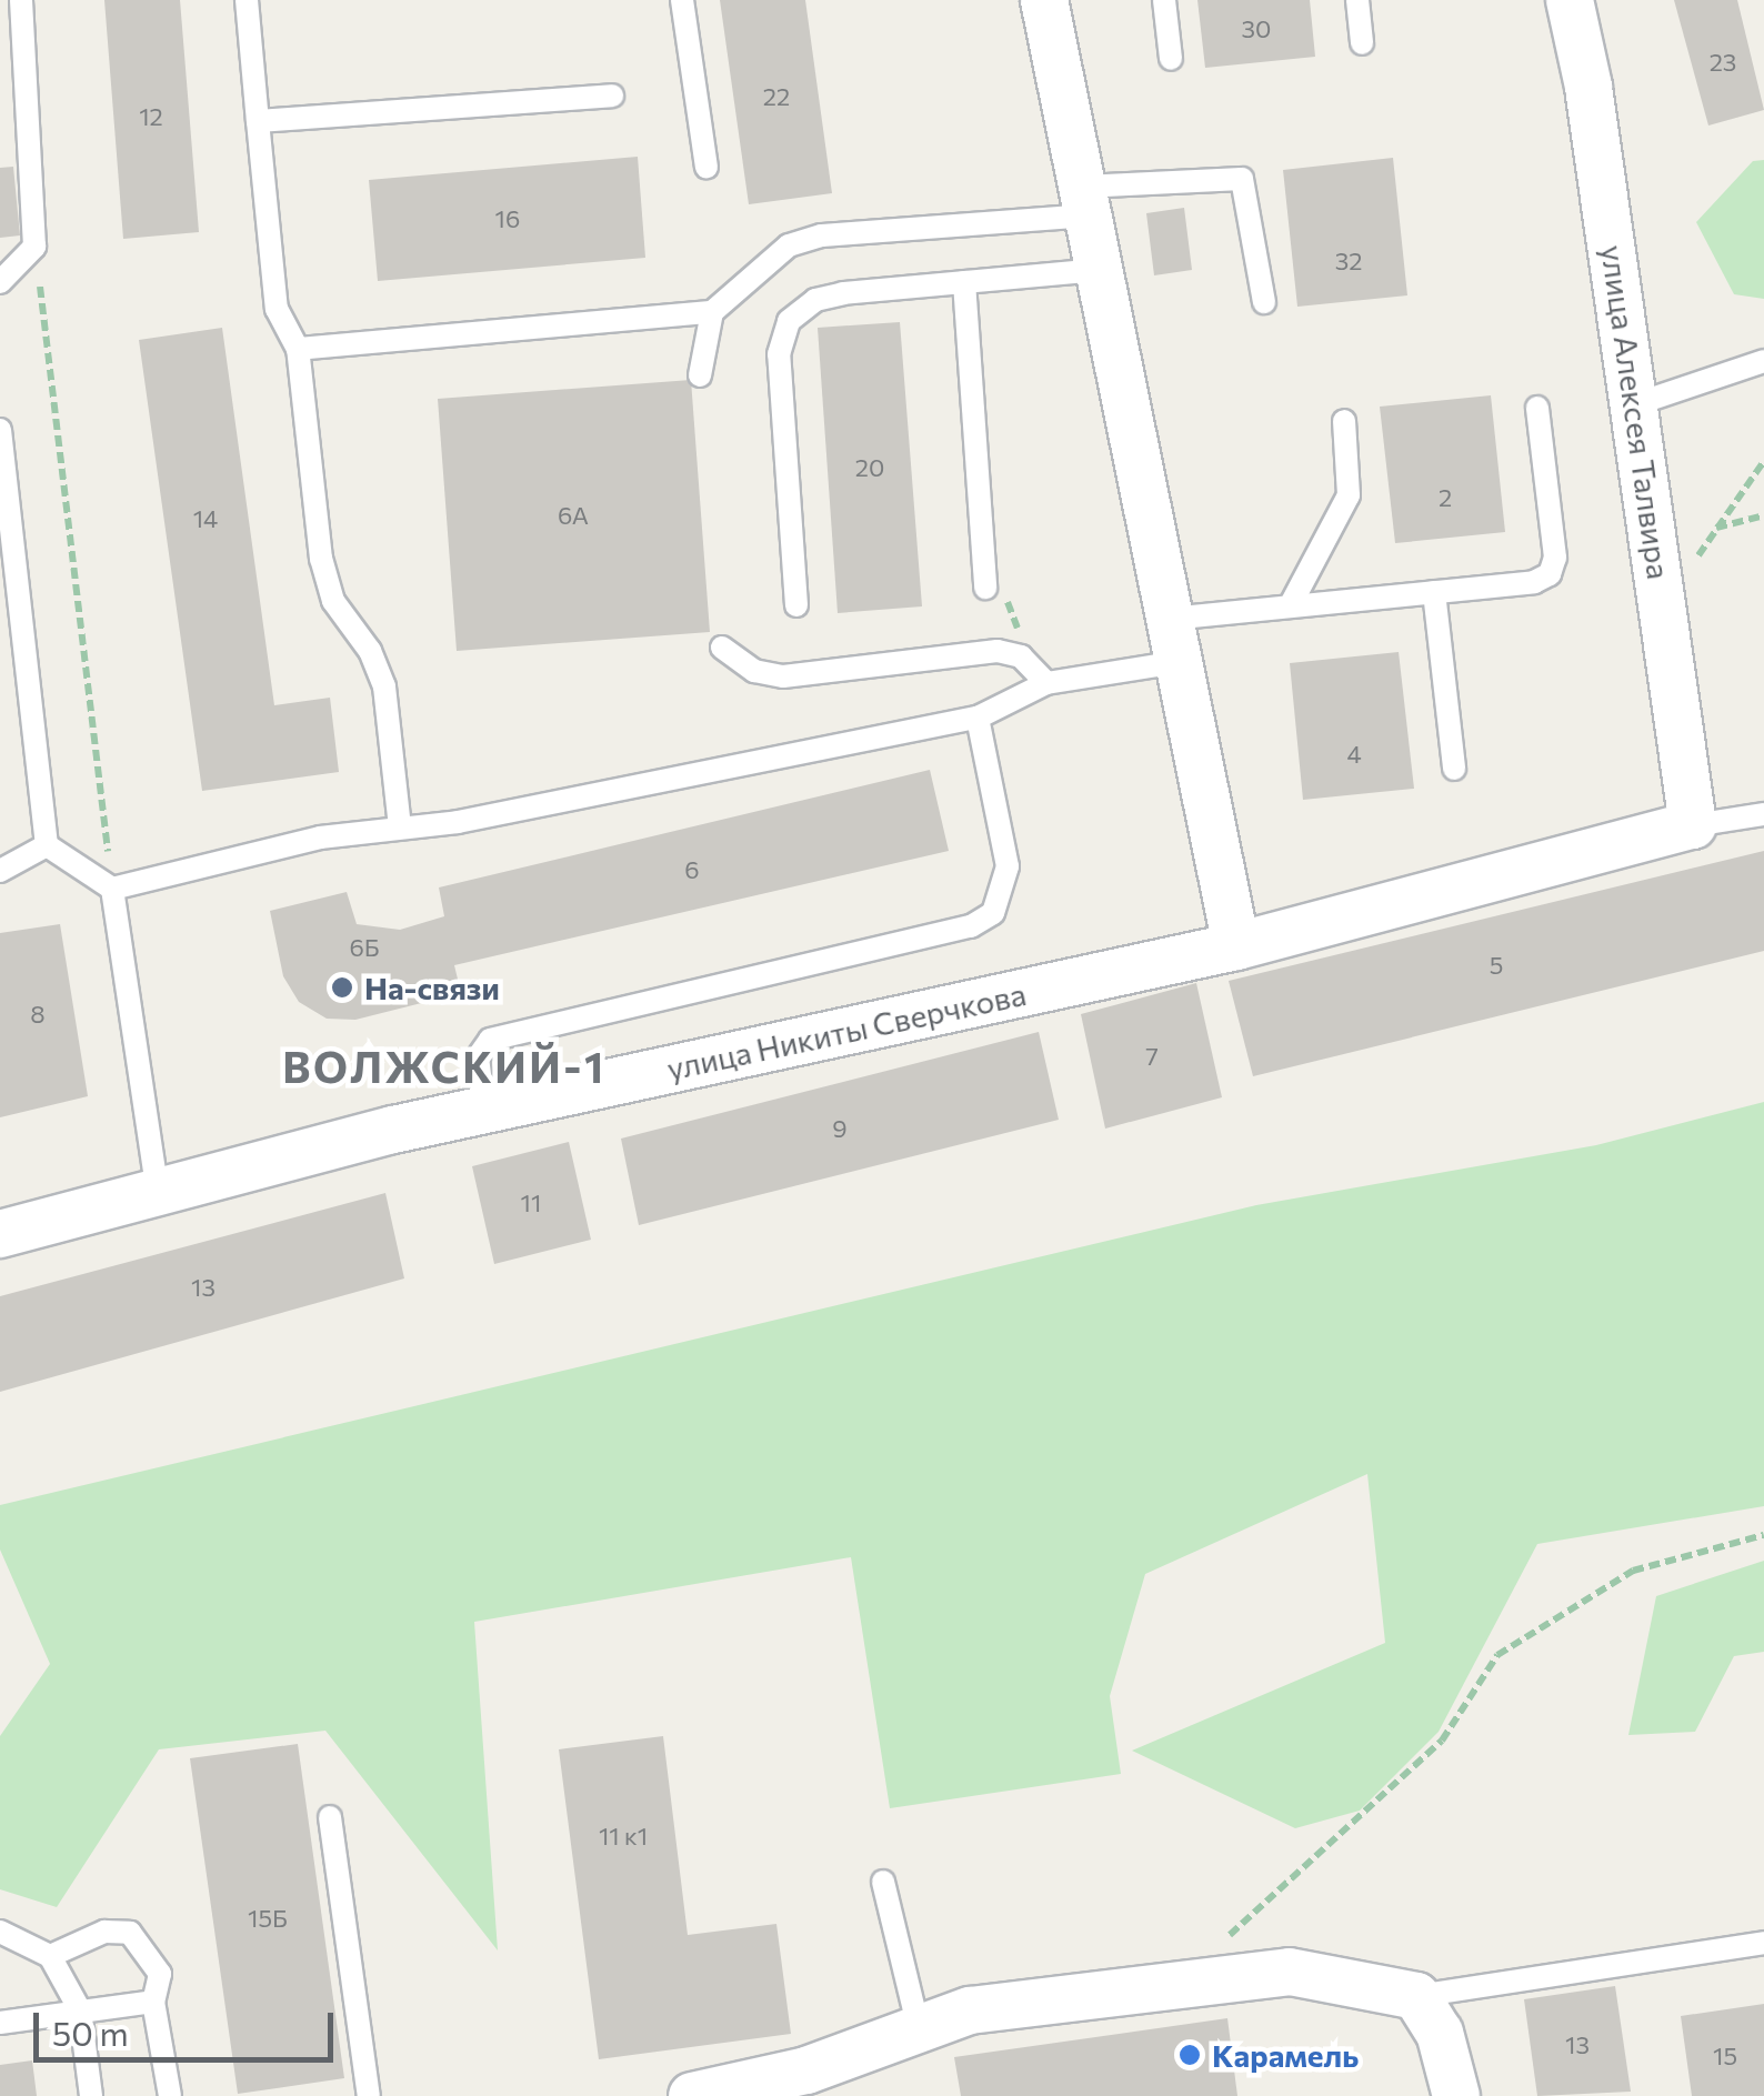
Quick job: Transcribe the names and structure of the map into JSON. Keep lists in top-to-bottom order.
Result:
{
  "streets": {
    "street": ["улица Алексея Талвира", "улица Никиты Сверчкова"]
  },
  "crossings": [
    ["улица Алексея Талвира", "улица Никиты Сверчкова"]
  ],
  "districts": ["ВОЛЖСКИЙ-1"],
  "places": ["На-связи", "Карамель"],
  "house_numbers": [
    "30",
    "23",
    "22",
    "12",
    "16",
    "32",
    "20",
    "2",
    "6А",
    "14",
    "4",
    "6",
    "6Б",
    "5",
    "8",
    "7",
    "9",
    "11",
    "13",
    "11 к1",
    "15Б",
    "13",
    "15"
  ],
  "scale_bar": "50 m"
}
